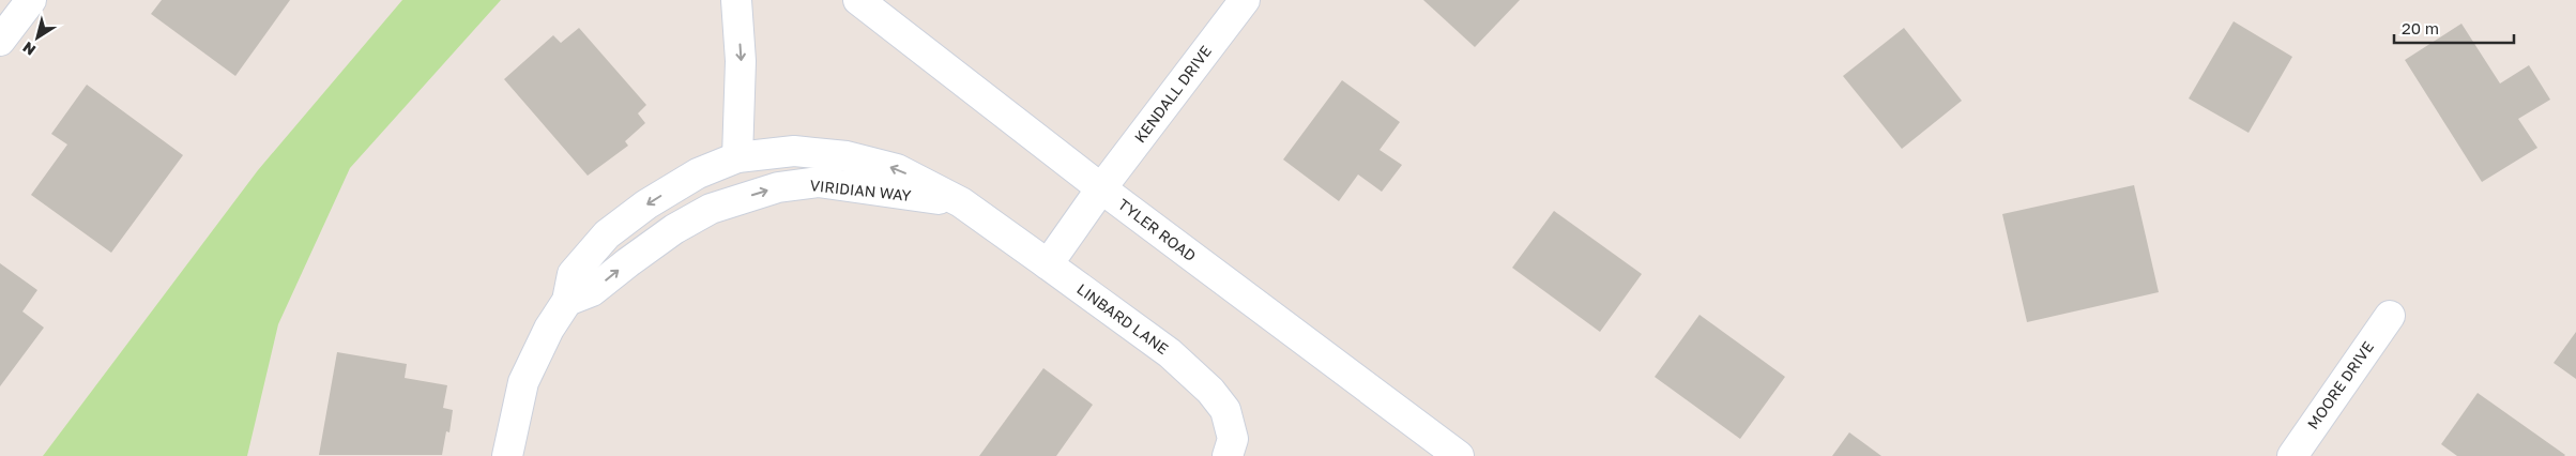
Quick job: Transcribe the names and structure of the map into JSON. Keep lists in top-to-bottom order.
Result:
{
  "streets": {
    "street": [
      "KENDALL DRIVE",
      "VIRIDIAN WAY",
      "TYLER ROAD",
      "LINBARD LANE",
      "MOORE DRIVE"
    ]
  },
  "crossings": [
    ["KENDALL DRIVE", "TYLER ROAD"],
    ["VIRIDIAN WAY", "LINBARD LANE"]
  ],
  "scale_bar": "20 m",
  "north": "bottom left"
}
